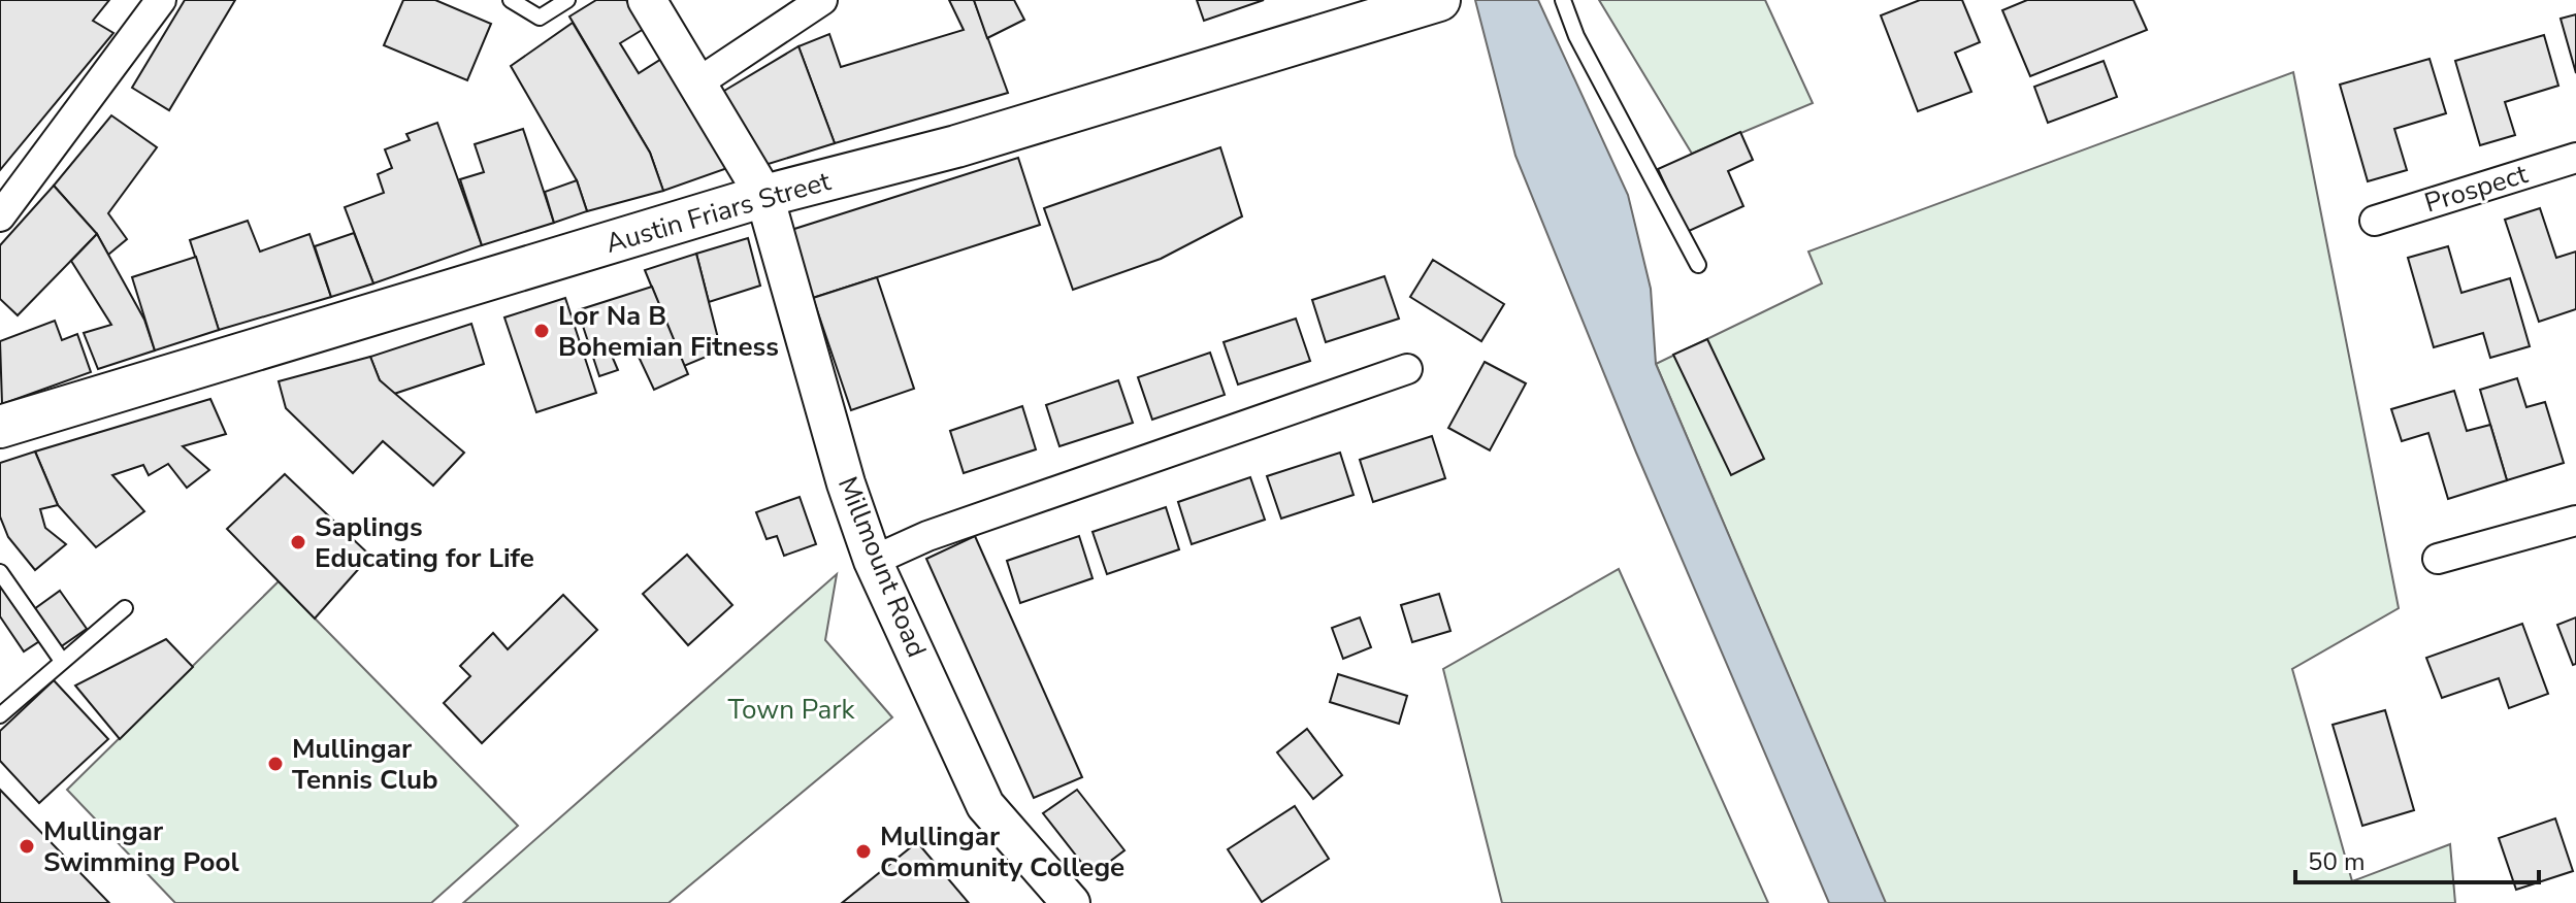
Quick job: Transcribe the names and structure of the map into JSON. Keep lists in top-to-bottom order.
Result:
{
  "streets": {
    "main road": ["Austin Friars Street"],
    "street": ["Prospect", "Millmount Road"]
  },
  "crossings": [
    ["Austin Friars Street", "Millmount Road"]
  ],
  "parks": ["Town Park"],
  "places": [
    "Lor Na B Bohemian Fitness",
    "Saplings Educating for Life",
    "Mullingar Tennis Club",
    "Mullingar Swimming Pool",
    "Mullingar Community College"
  ],
  "scale_bar": "50 m"
}
